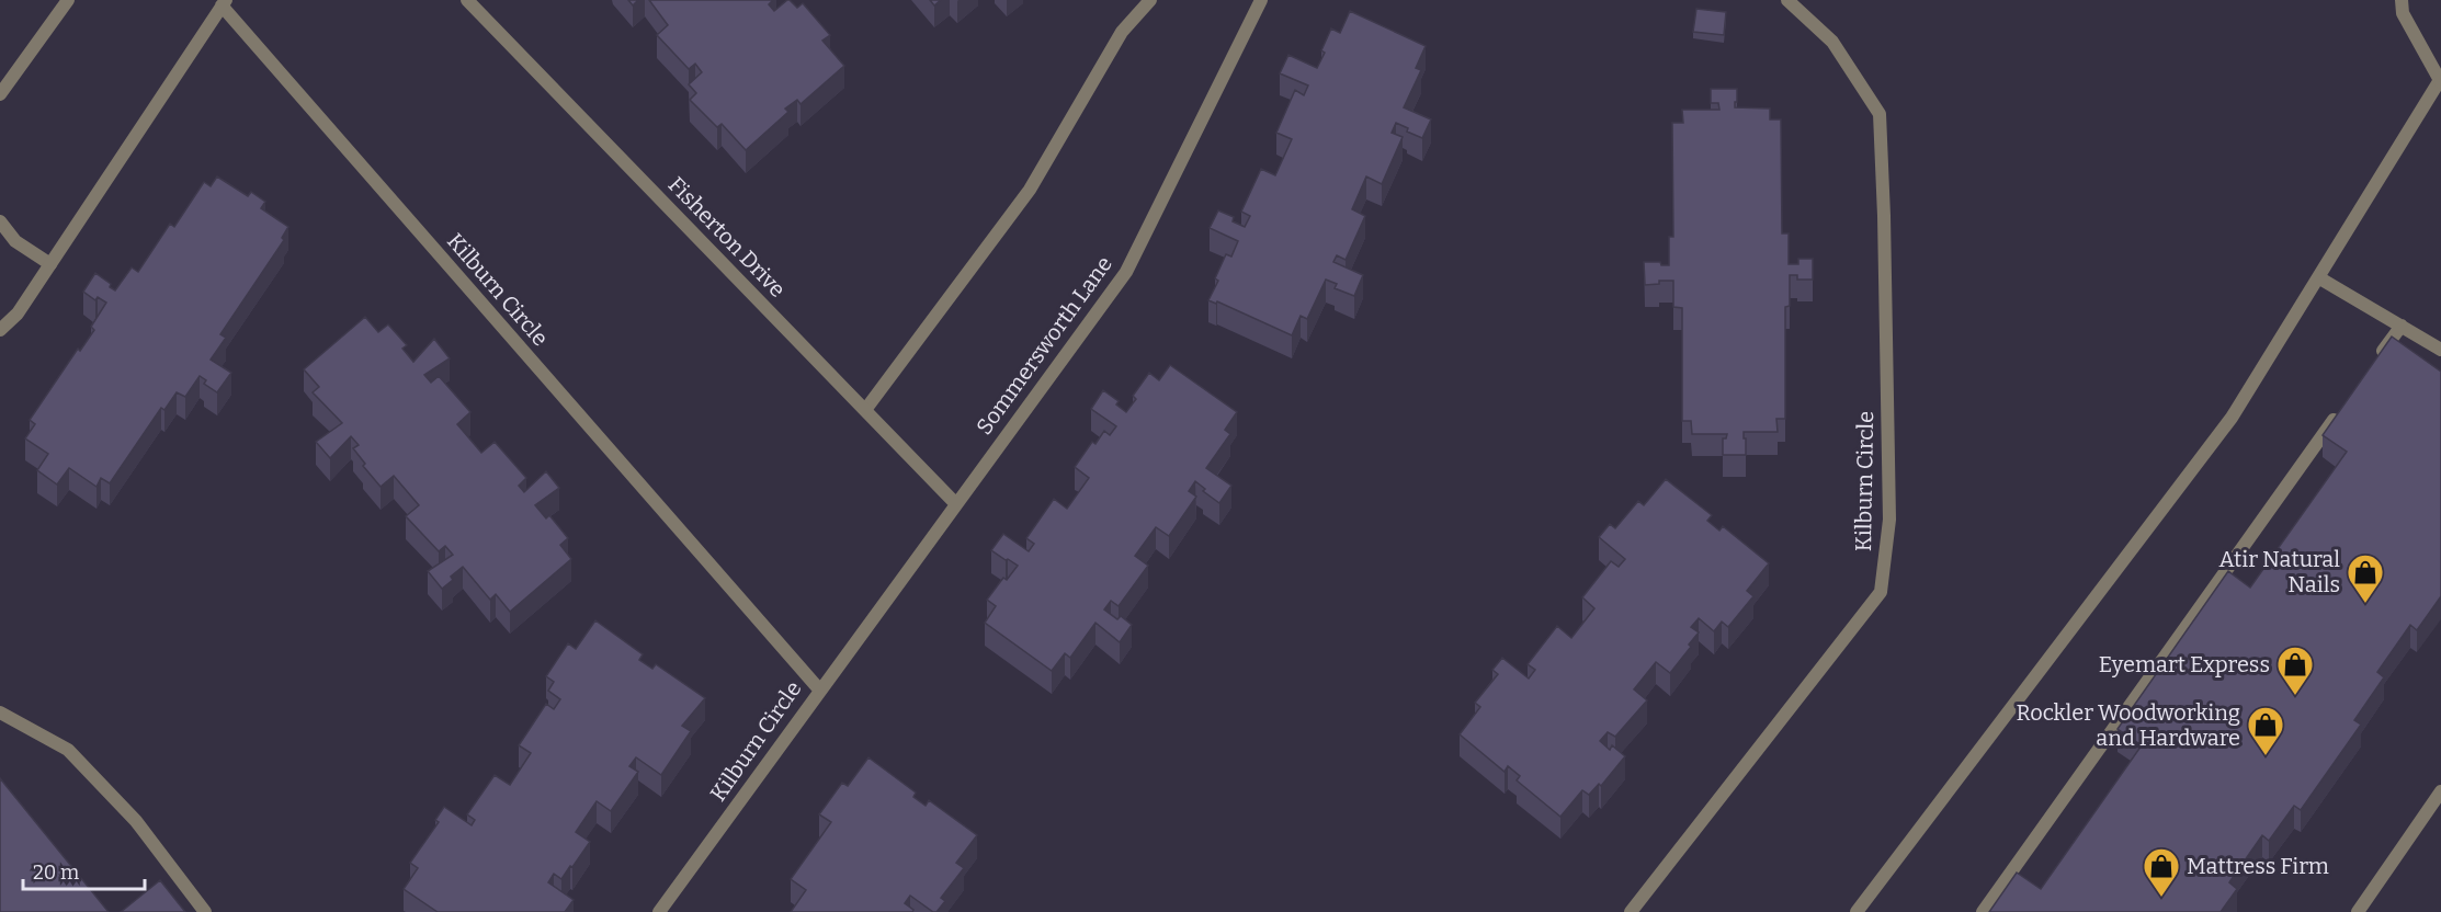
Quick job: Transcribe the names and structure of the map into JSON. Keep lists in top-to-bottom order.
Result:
{
  "streets": {
    "street": ["Fisherton Drive", "Kilburn Circle", "Sommersworth Lane"]
  },
  "crossings": [
    ["Fisherton Drive", "Sommersworth Lane"],
    ["Kilburn Circle", "Sommersworth Lane"]
  ],
  "places": {
    "shop": [
      "Atir Natural Nails",
      "Eyemart Express",
      "Rockler Woodworking and Hardware",
      "Mattress Firm"
    ]
  },
  "scale_bar": "20 m"
}
